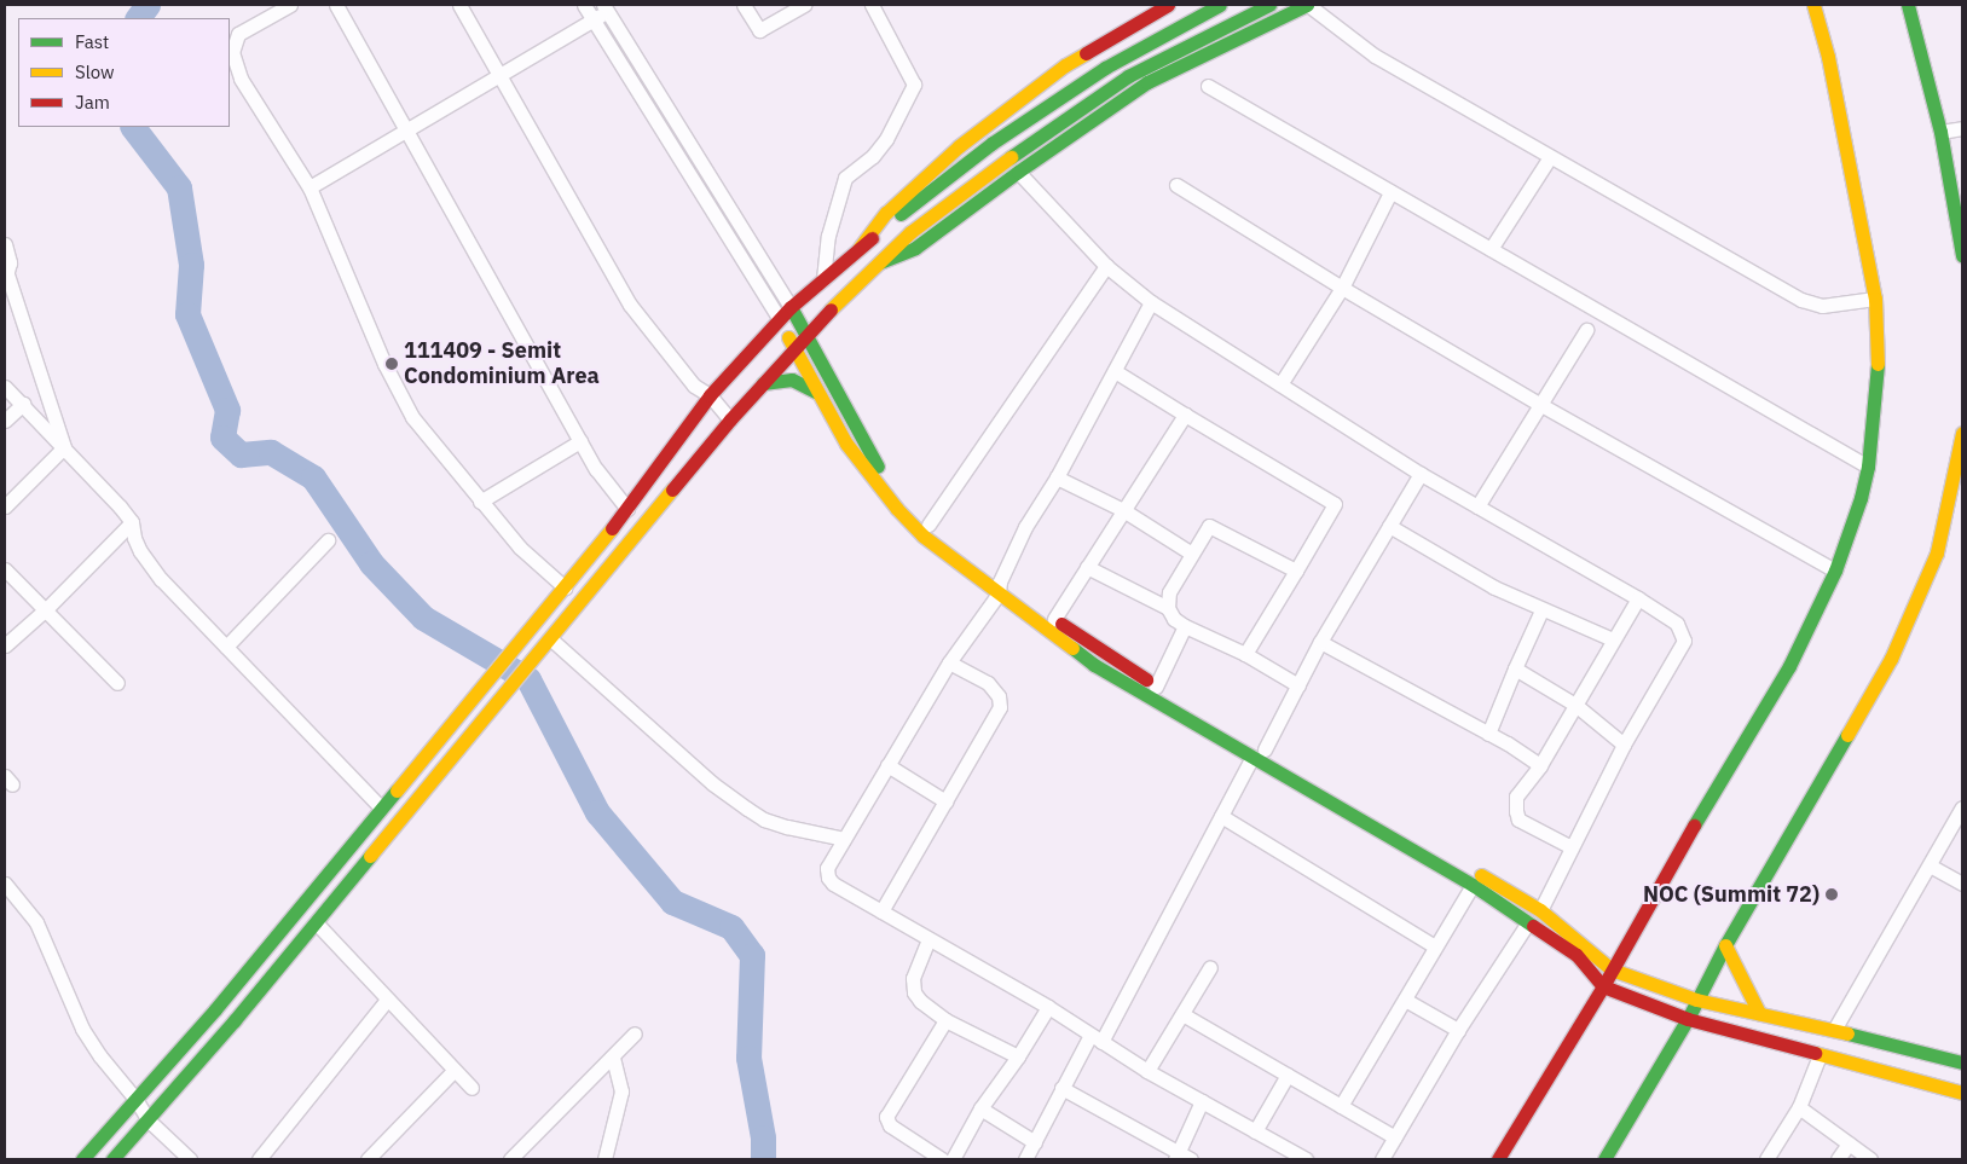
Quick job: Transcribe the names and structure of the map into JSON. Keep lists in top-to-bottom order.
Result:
{
  "places": ["111409 - Semit Condominium Area", "NOC (Summit 72)"],
  "legend": ["Fast", "Slow", "Jam"]
}
